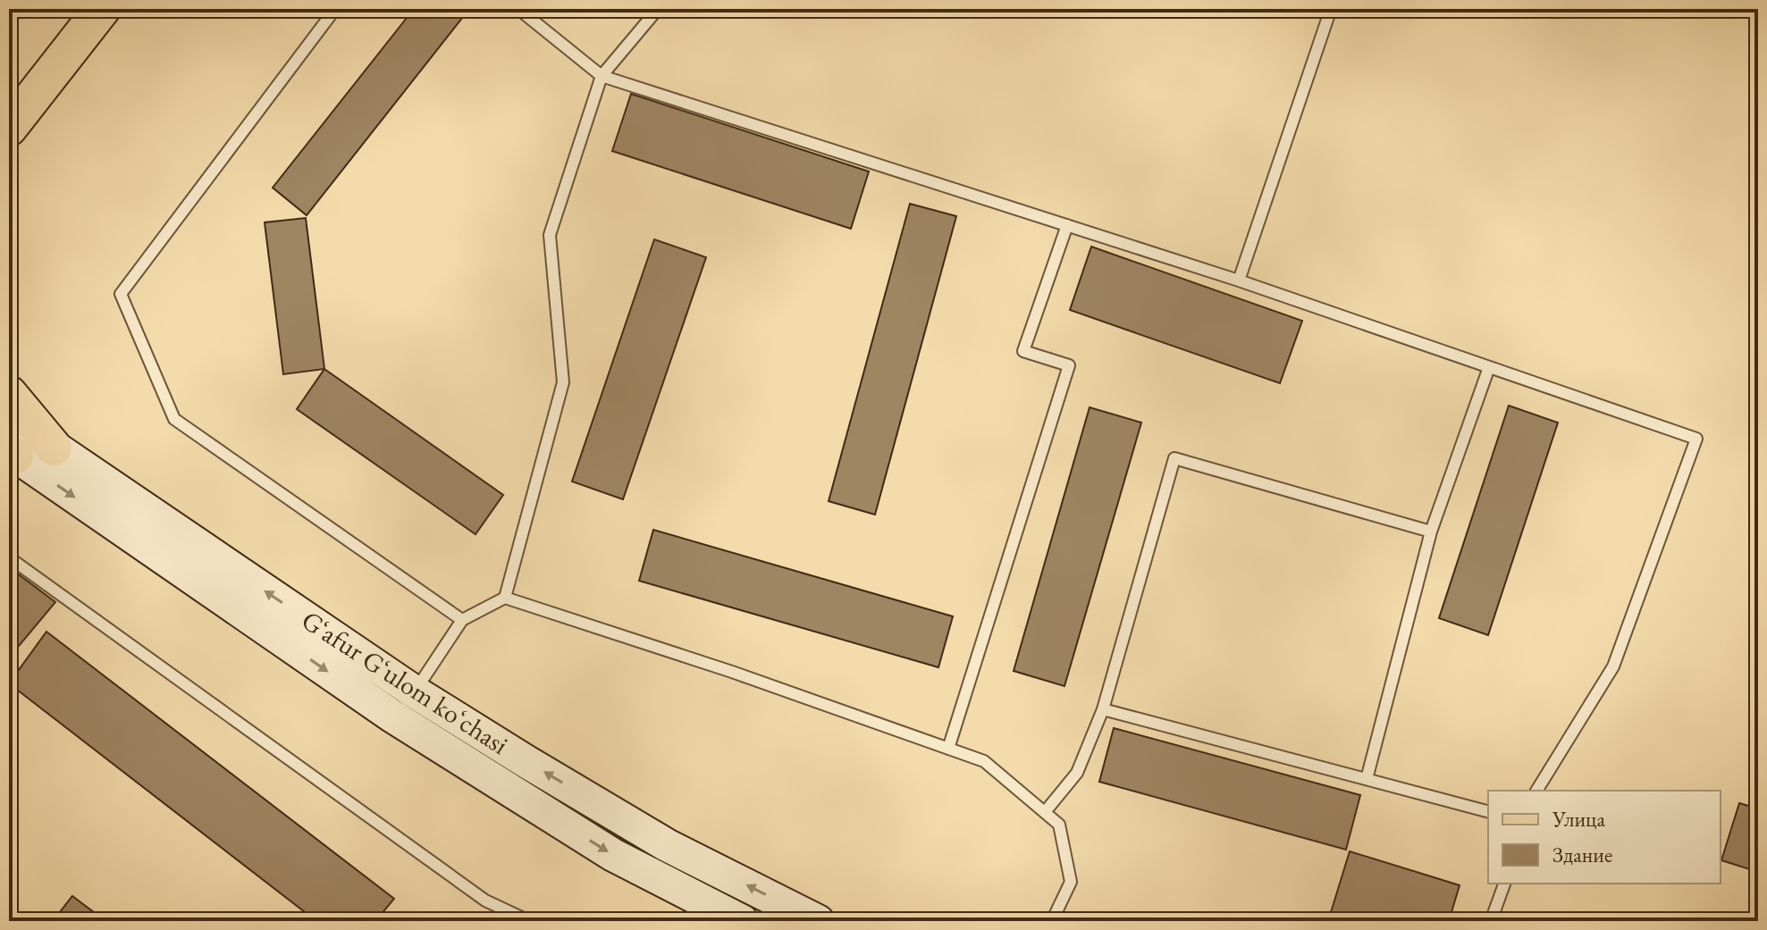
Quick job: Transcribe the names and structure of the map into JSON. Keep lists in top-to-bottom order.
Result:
{
  "streets": {
    "main road": ["Gʻafur Gʻulom koʻchasi"]
  },
  "legend": ["Улица", "Здание"]
}
